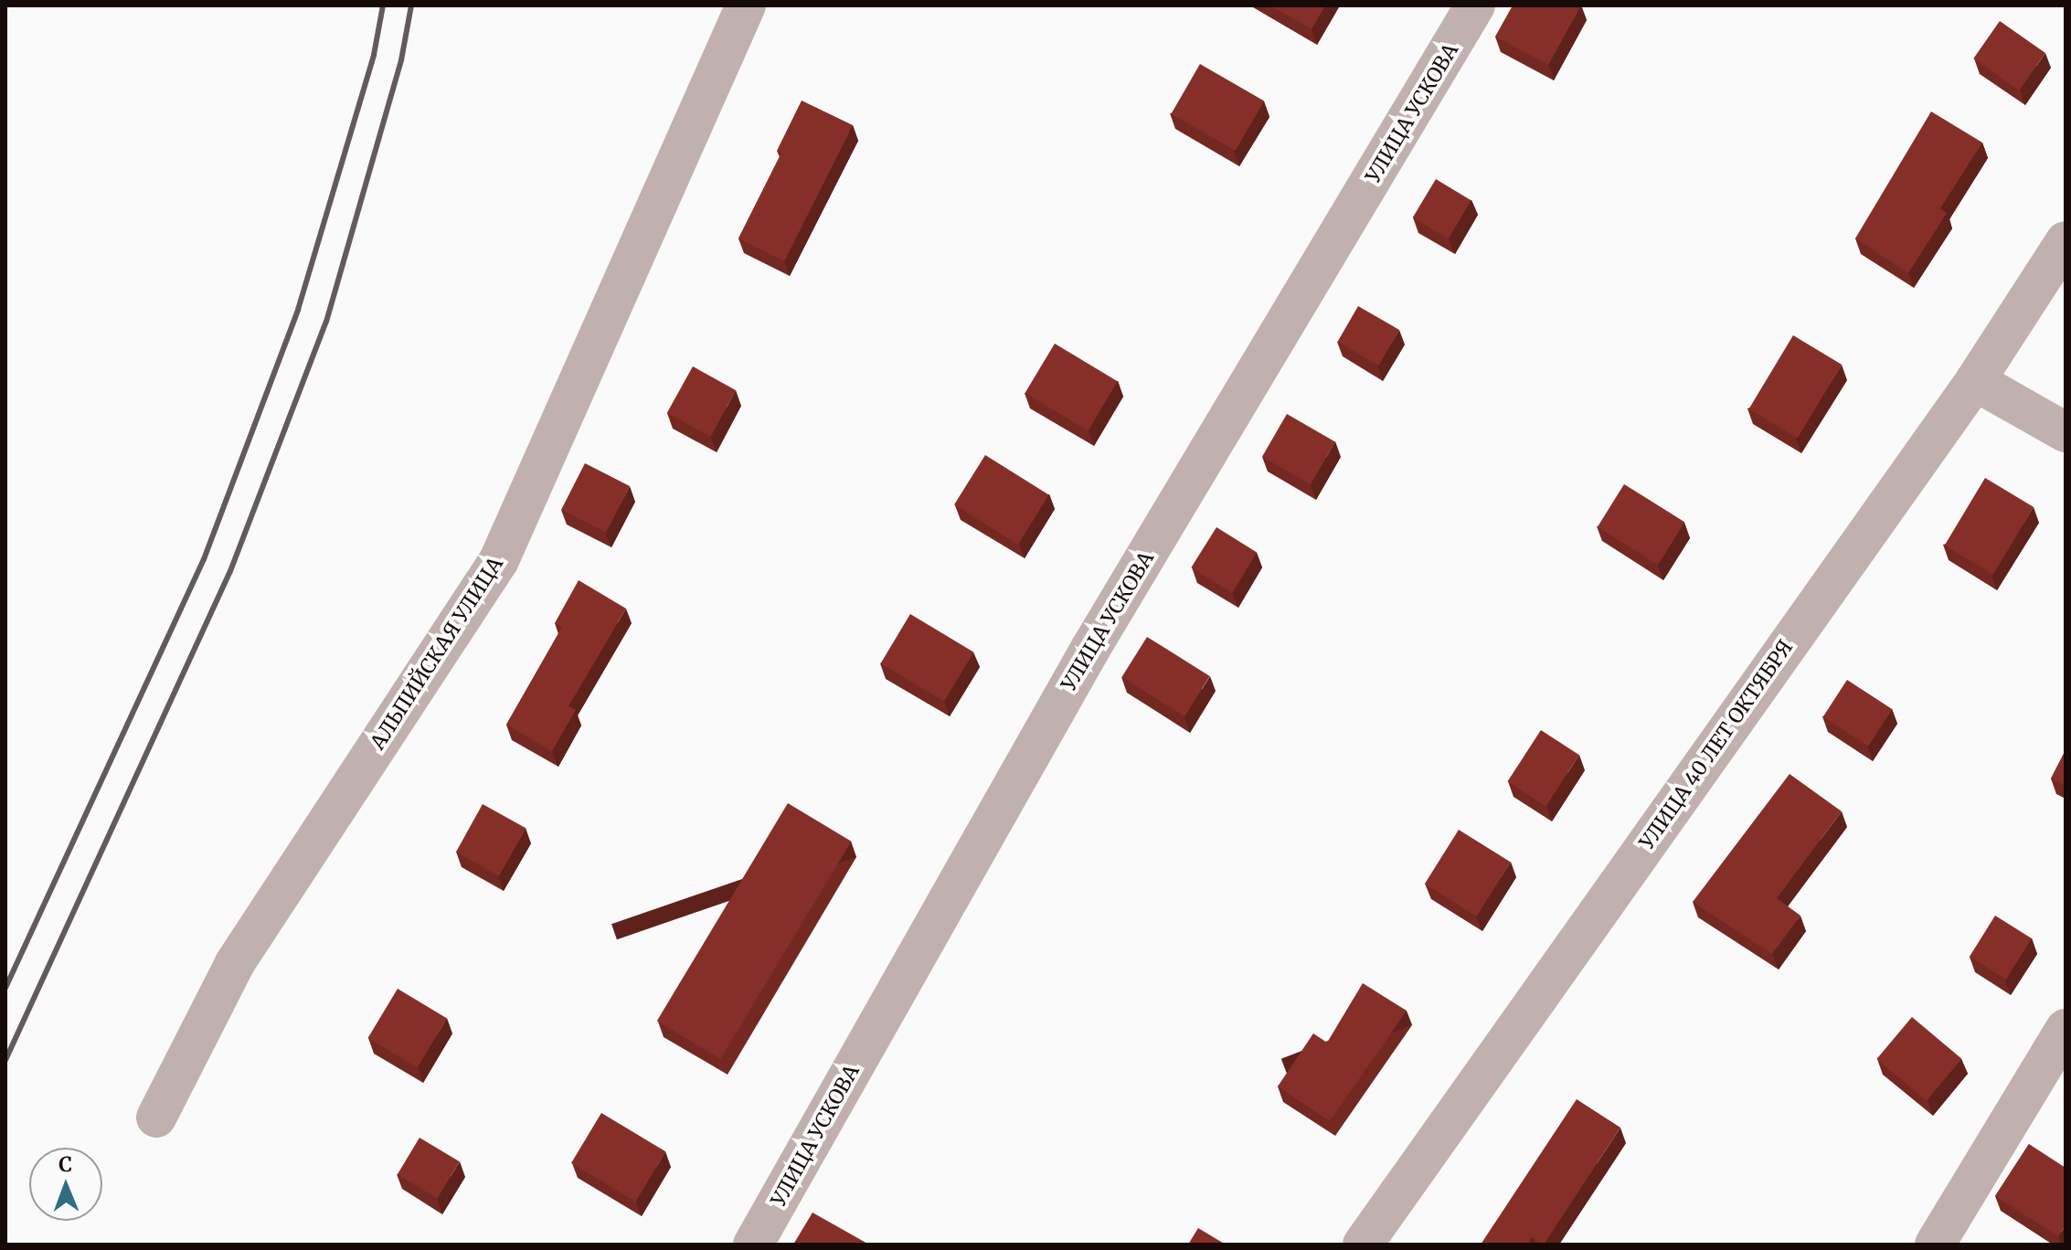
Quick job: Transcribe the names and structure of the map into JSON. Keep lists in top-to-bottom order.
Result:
{
  "streets": {
    "street": ["УЛИЦА УСКОВА", "АЛЬПИЙСКАЯ УЛИЦА", "УЛИЦА 40 ЛЕТ ОКТЯБРЯ"]
  },
  "north": "top"
}
